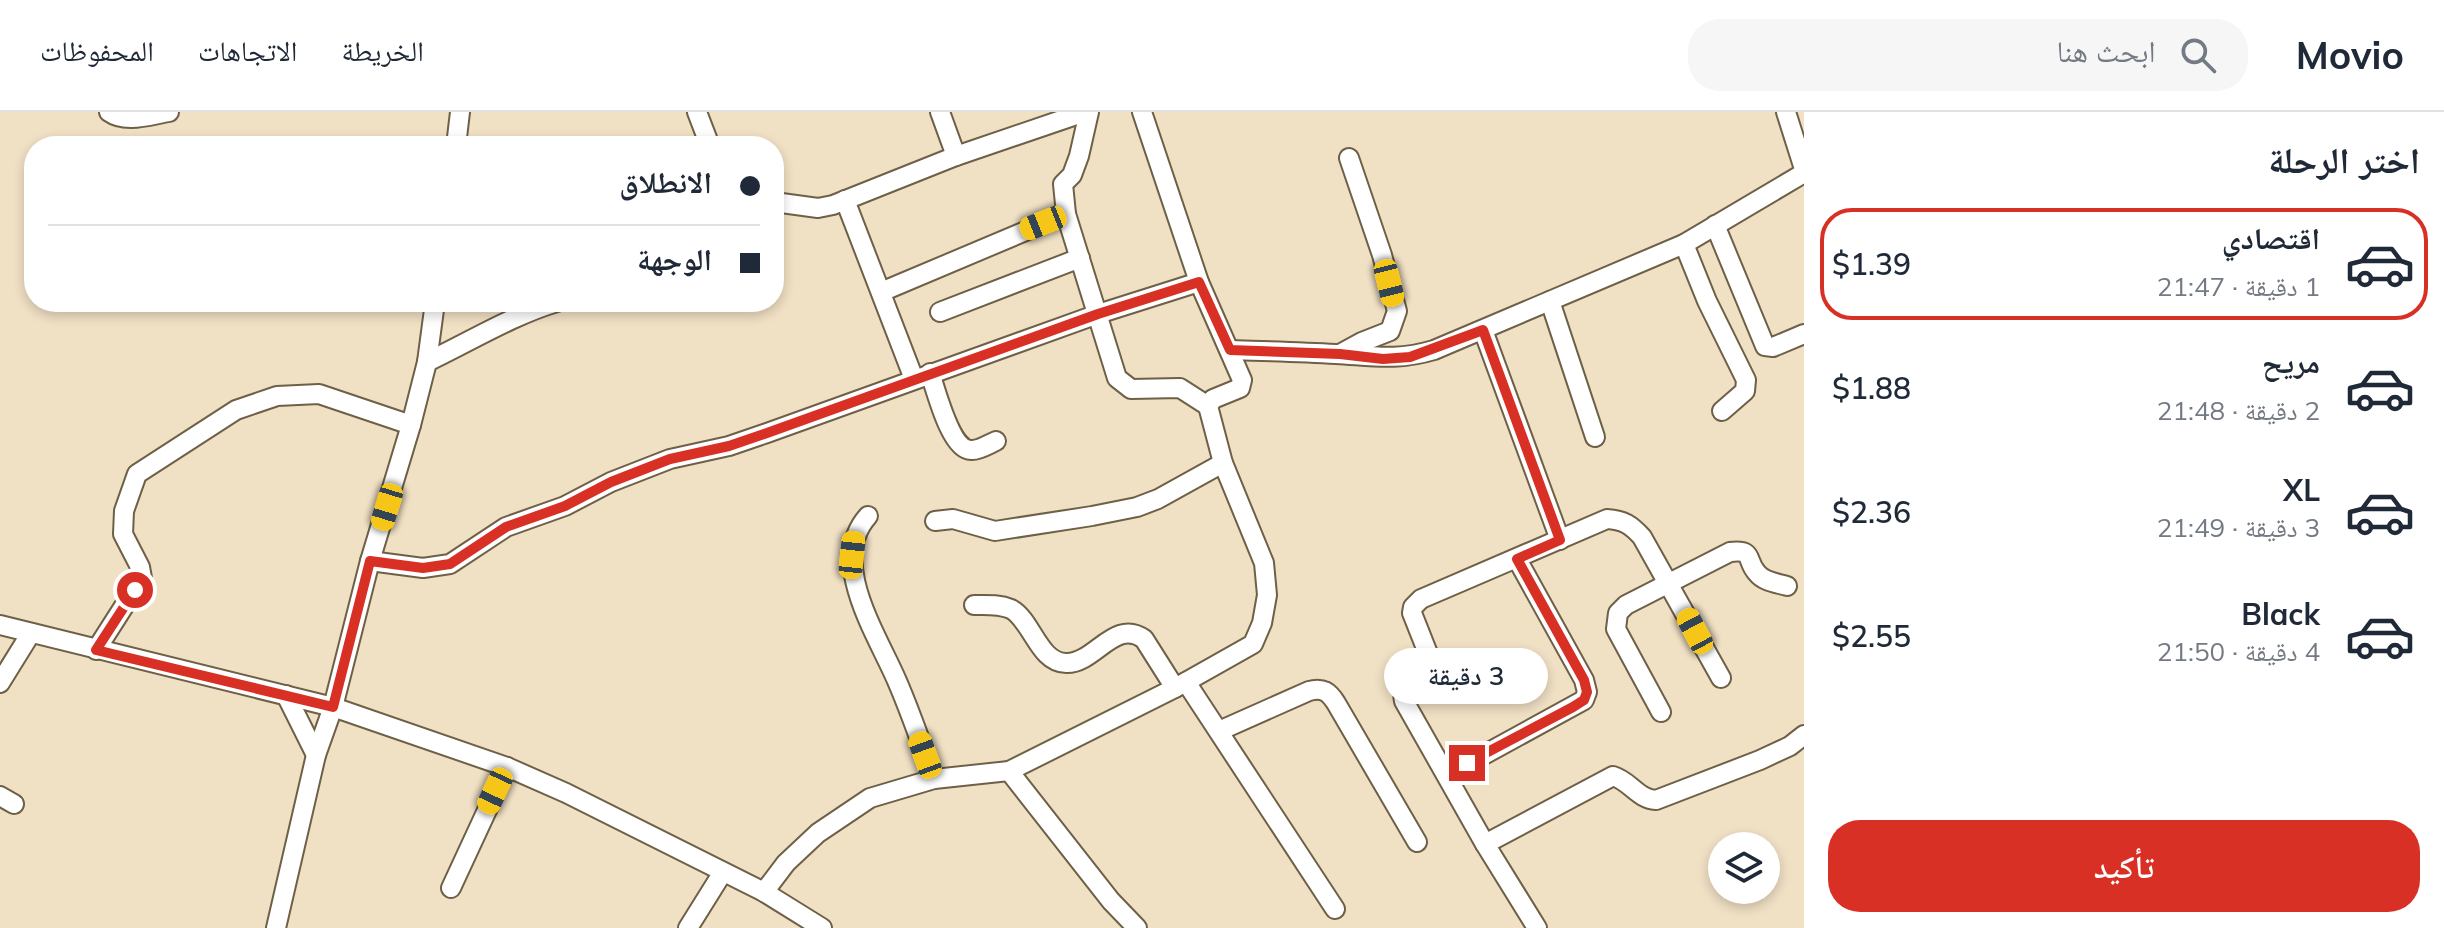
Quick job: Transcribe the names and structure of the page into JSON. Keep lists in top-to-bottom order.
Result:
{
  "page": {
    "header": "Movio",
    "search": "ابحث هنا",
    "nav": ["الخريطة", "الاتجاهات", "المحفوظات"],
    "heading": "اختر الرحلة",
    "banner": ["الانطلاق", "الوجهة"],
    "list": [
      {
        "name": "اقتصادي",
        "note": "1 دقيقة · 21:47",
        "value": "$1.39"
      },
      {
        "name": "مريح",
        "note": "2 دقيقة · 21:48",
        "value": "$1.88"
      },
      {
        "name": "XL",
        "note": "3 دقيقة · 21:49",
        "value": "$2.36"
      },
      {
        "name": "Black",
        "note": "4 دقيقة · 21:50",
        "value": "$2.55"
      }
    ],
    "bubble": "3 دقيقة",
    "buttons": "تأكيد"
  }
}
